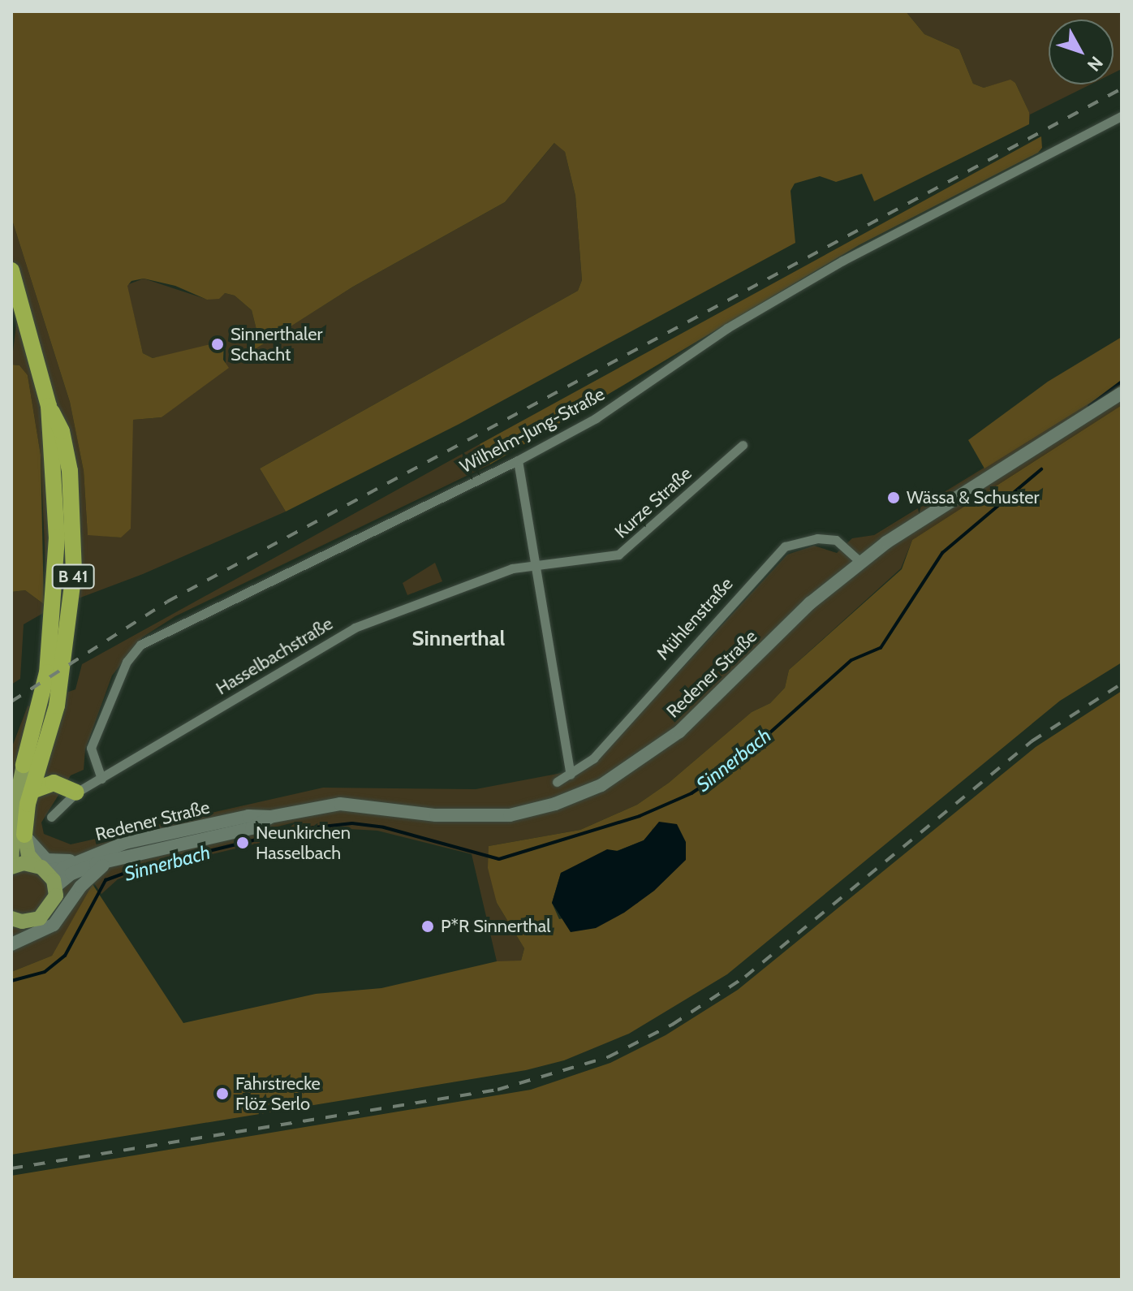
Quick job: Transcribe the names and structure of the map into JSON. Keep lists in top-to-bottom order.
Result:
{
  "streets": {
    "highway": ["B 41"],
    "main road": ["Redener Straße"],
    "street": [
      "Wilhelm-Jung-Straße",
      "Kurze Straße",
      "Mühlenstraße",
      "Hasselbachstraße"
    ]
  },
  "crossings": [
    ["Wilhelm-Jung-Straße", "Hasselbachstraße"],
    ["Kurze Straße", "Hasselbachstraße"],
    ["B 41", "Redener Straße"],
    ["Mühlenstraße", "Redener Straße"]
  ],
  "districts": ["Sinnerthal"],
  "water": ["Sinnerbach"],
  "places": [
    "Sinnerthaler Schacht",
    "Wässa & Schuster",
    "Neunkirchen Hasselbach",
    "P*R Sinnerthal",
    "Fahrstrecke Flöz Serlo"
  ],
  "north": "bottom right"
}
